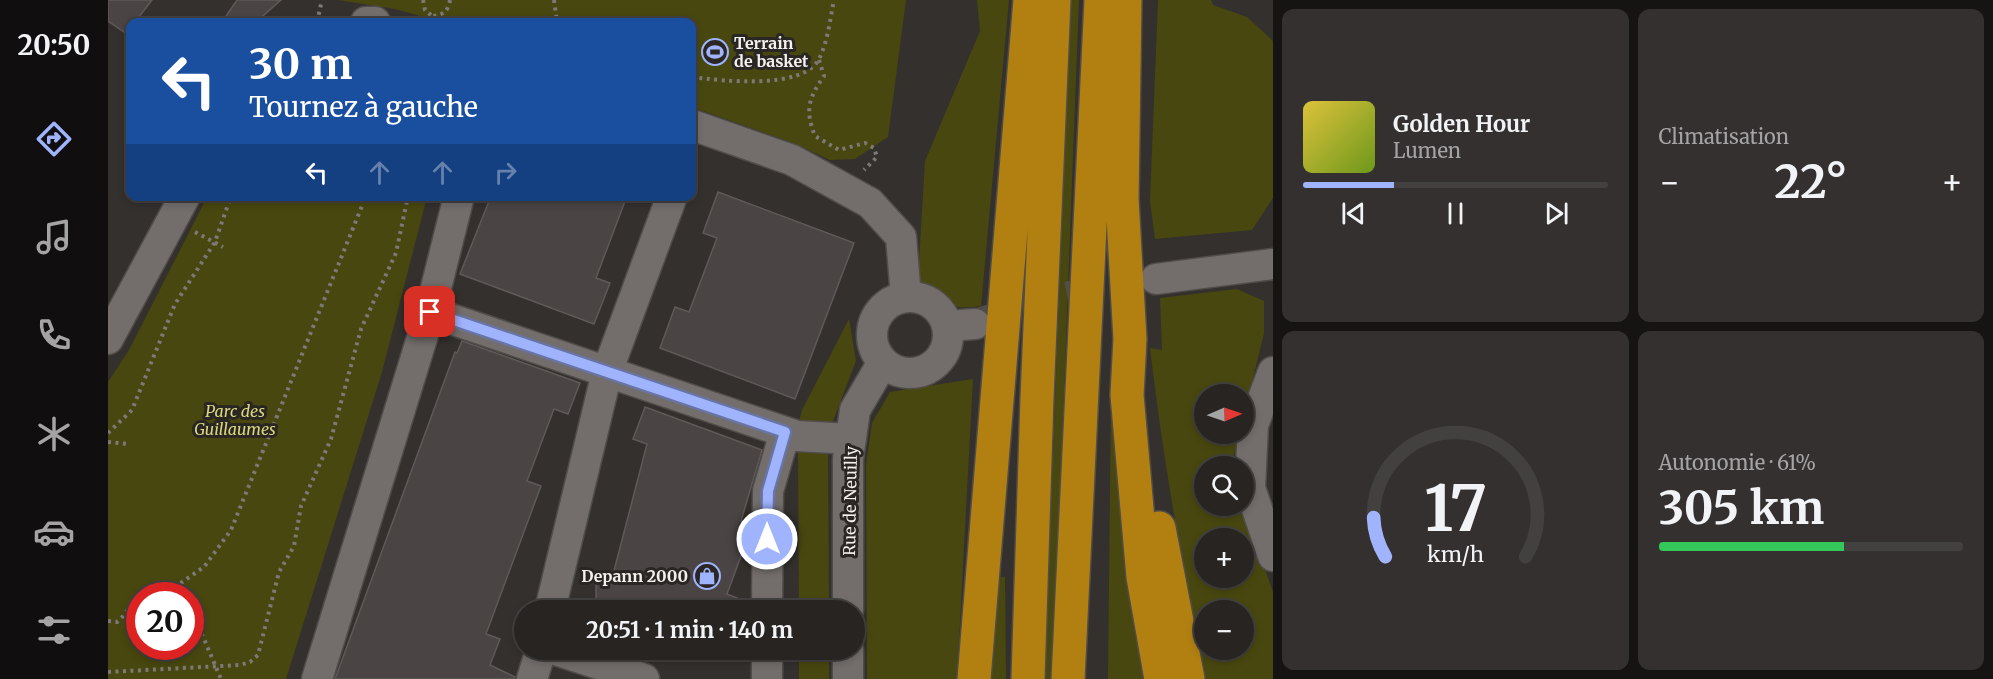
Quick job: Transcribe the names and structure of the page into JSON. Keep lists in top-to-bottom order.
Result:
{
  "streets": {
    "street": ["Rue de Neuilly"]
  },
  "parks": ["Parc des Guillaumes"],
  "places": {
    "sports": ["Terrain de basket"],
    "shop": ["Depann 2000"]
  },
  "north": "right",
  "page": {
    "tabs": "20:50",
    "tile": [
      "Climatisation",
      ["Autonomie · 61%", "305 km"]
    ],
    "turn": ["30 m", "Tournez à gauche"],
    "song": ["Golden Hour", "Lumen"],
    "heat": ["−", "22°", "+"],
    "map_buttons": ["+", "−"],
    "limit": "20",
    "trip": "20:51 · 1 min · 140 m",
    "gauge": ["17", "km/h"]
  }
}
